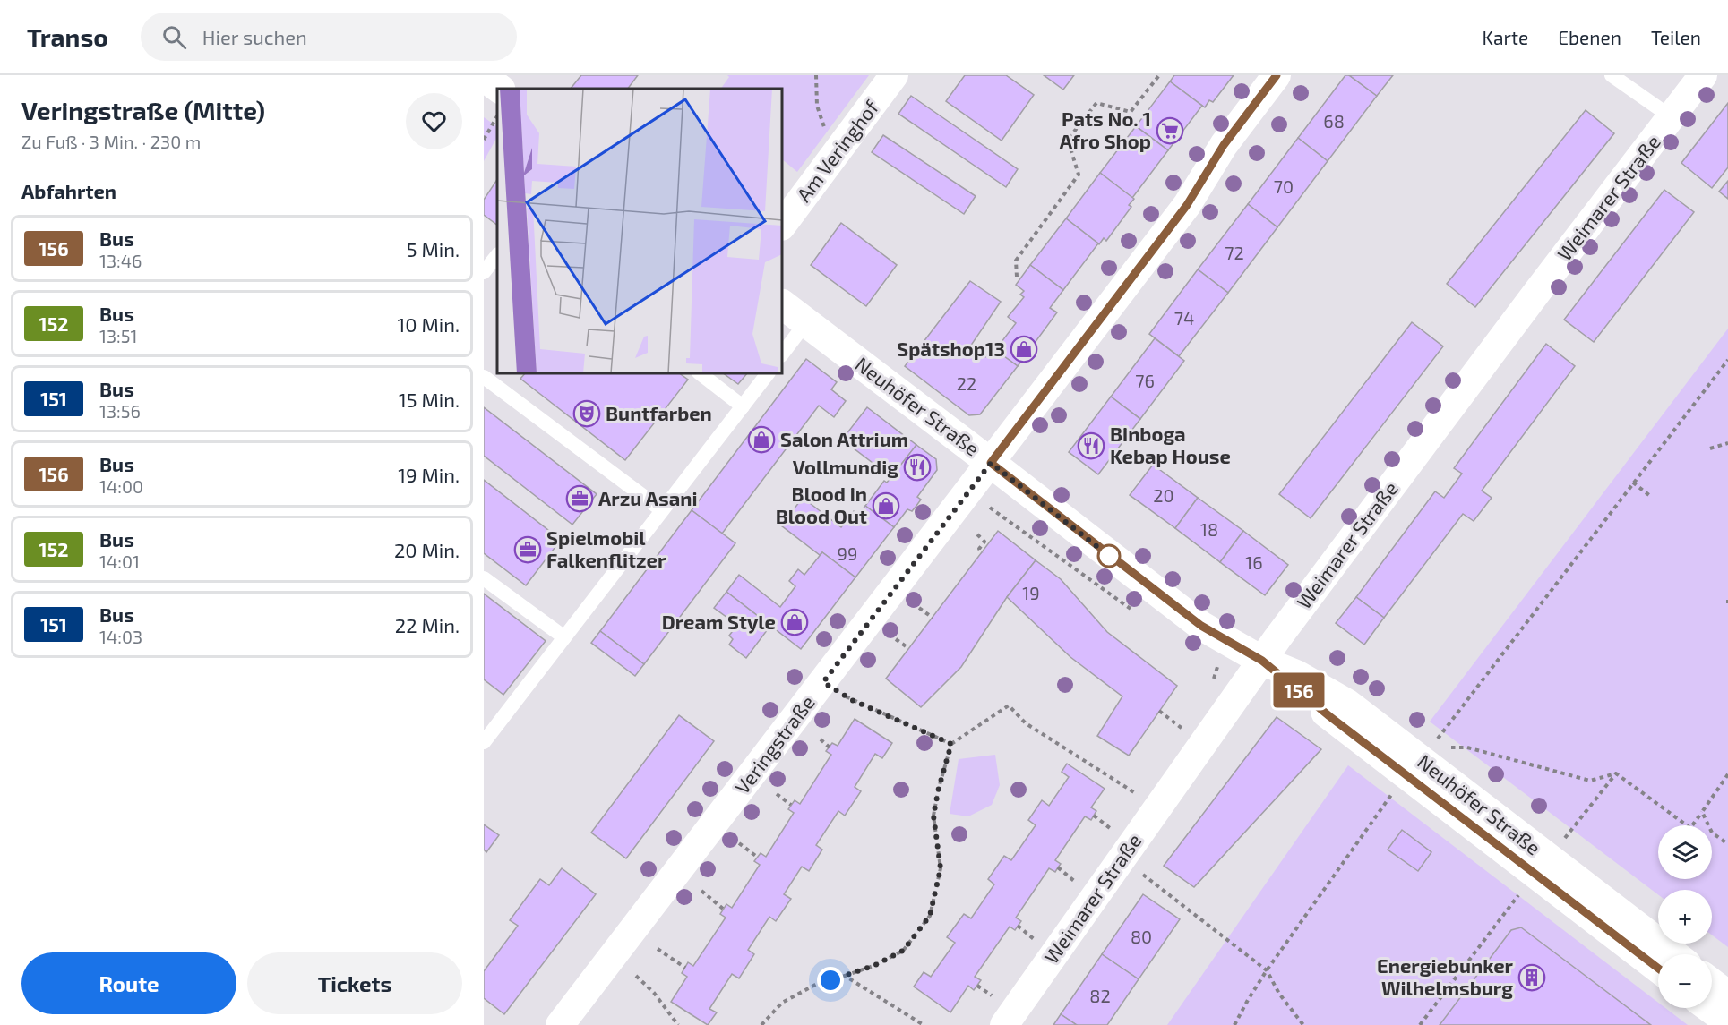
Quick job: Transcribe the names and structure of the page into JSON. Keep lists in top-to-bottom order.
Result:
{
  "streets": {
    "street": [
      "Am Veringhof",
      "Weimarer Straße",
      "Neuhöfer Straße",
      "Veringstraße"
    ]
  },
  "crossings": [
    ["Weimarer Straße", "Neuhöfer Straße"],
    ["Neuhöfer Straße", "Veringstraße"]
  ],
  "places": {
    "supermarket": ["Pats No. 1 Afro Shop"],
    "shop": [
      "Spätshop13",
      "Salon Attrium",
      "Blood in Blood Out",
      "Dream Style"
    ],
    "theatre": ["Buntfarben"],
    "restaurant": ["Binboga Kebap House", "Vollmundig"],
    "office": ["Arzu Asani", "Spielmobil Falkenflitzer"],
    "building": ["Energiebunker Wilhelmsburg"]
  },
  "lines": ["bus line 156"],
  "house_numbers": [
    "68",
    "70",
    "72",
    "74",
    "76",
    "22",
    "20",
    "18",
    "99",
    "16",
    "19",
    "80",
    "82"
  ],
  "page": {
    "header": "Transo",
    "search": "Hier suchen",
    "nav": ["Karte", "Ebenen", "Teilen"],
    "heading": [
      ["Veringstraße (Mitte)", "Zu Fuß · 3 Min. · 230 m"],
      "Abfahrten"
    ],
    "on_map": "156",
    "list": [
      {
        "mark": "156",
        "name": "Bus",
        "note": "13:46",
        "value": "5 Min."
      },
      {
        "mark": "152",
        "name": "Bus",
        "note": "13:51",
        "value": "10 Min."
      },
      {
        "mark": "151",
        "name": "Bus",
        "note": "13:56",
        "value": "15 Min."
      },
      {
        "mark": "156",
        "name": "Bus",
        "note": "14:00",
        "value": "19 Min."
      },
      {
        "mark": "152",
        "name": "Bus",
        "note": "14:01",
        "value": "20 Min."
      },
      {
        "mark": "151",
        "name": "Bus",
        "note": "14:03",
        "value": "22 Min."
      }
    ],
    "map_buttons": ["+", "−"],
    "buttons": ["Route", "Tickets"]
  }
}
